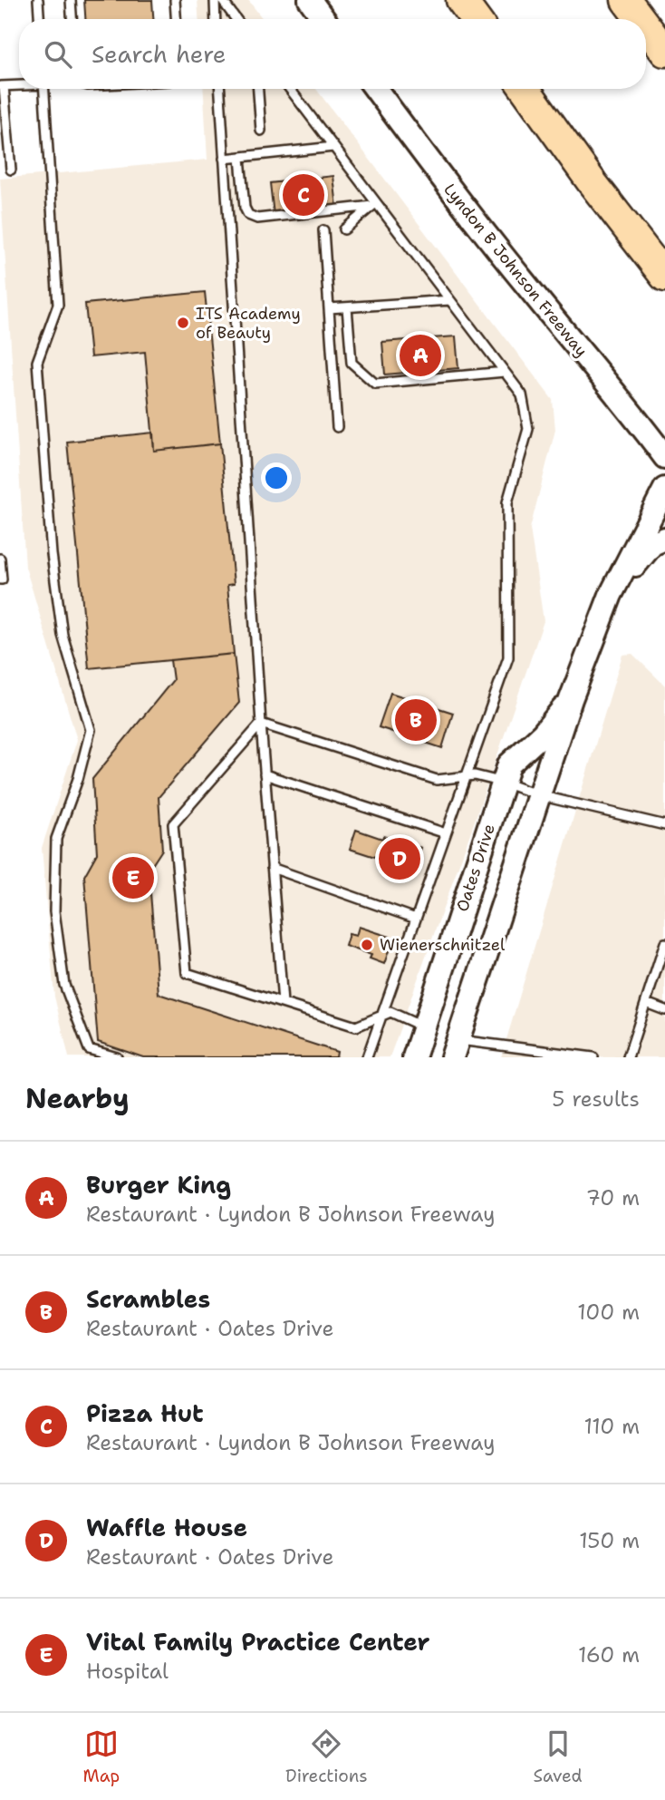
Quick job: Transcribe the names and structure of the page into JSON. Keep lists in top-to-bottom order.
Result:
{
  "streets": {
    "main road": ["Lyndon B Johnson Freeway", "Oates Drive"]
  },
  "places": ["ITS Academy of Beauty", "Wienerschnitzel"],
  "page": {
    "search": "Search here",
    "pins": [
      "C",
      "A",
      "B",
      "D",
      "E"
    ],
    "heading": ["Nearby", "5 results"],
    "list": [
      {
        "mark": "A",
        "name": "Burger King",
        "note": "Restaurant · Lyndon B Johnson Freeway",
        "value": "70 m"
      },
      {
        "mark": "B",
        "name": "Scrambles",
        "note": "Restaurant · Oates Drive",
        "value": "100 m"
      },
      {
        "mark": "C",
        "name": "Pizza Hut",
        "note": "Restaurant · Lyndon B Johnson Freeway",
        "value": "110 m"
      },
      {
        "mark": "D",
        "name": "Waffle House",
        "note": "Restaurant · Oates Drive",
        "value": "150 m"
      },
      {
        "mark": "E",
        "name": "Vital Family Practice Center",
        "note": "Hospital",
        "value": "160 m"
      }
    ],
    "nav": ["Map", "Directions", "Saved"]
  }
}
